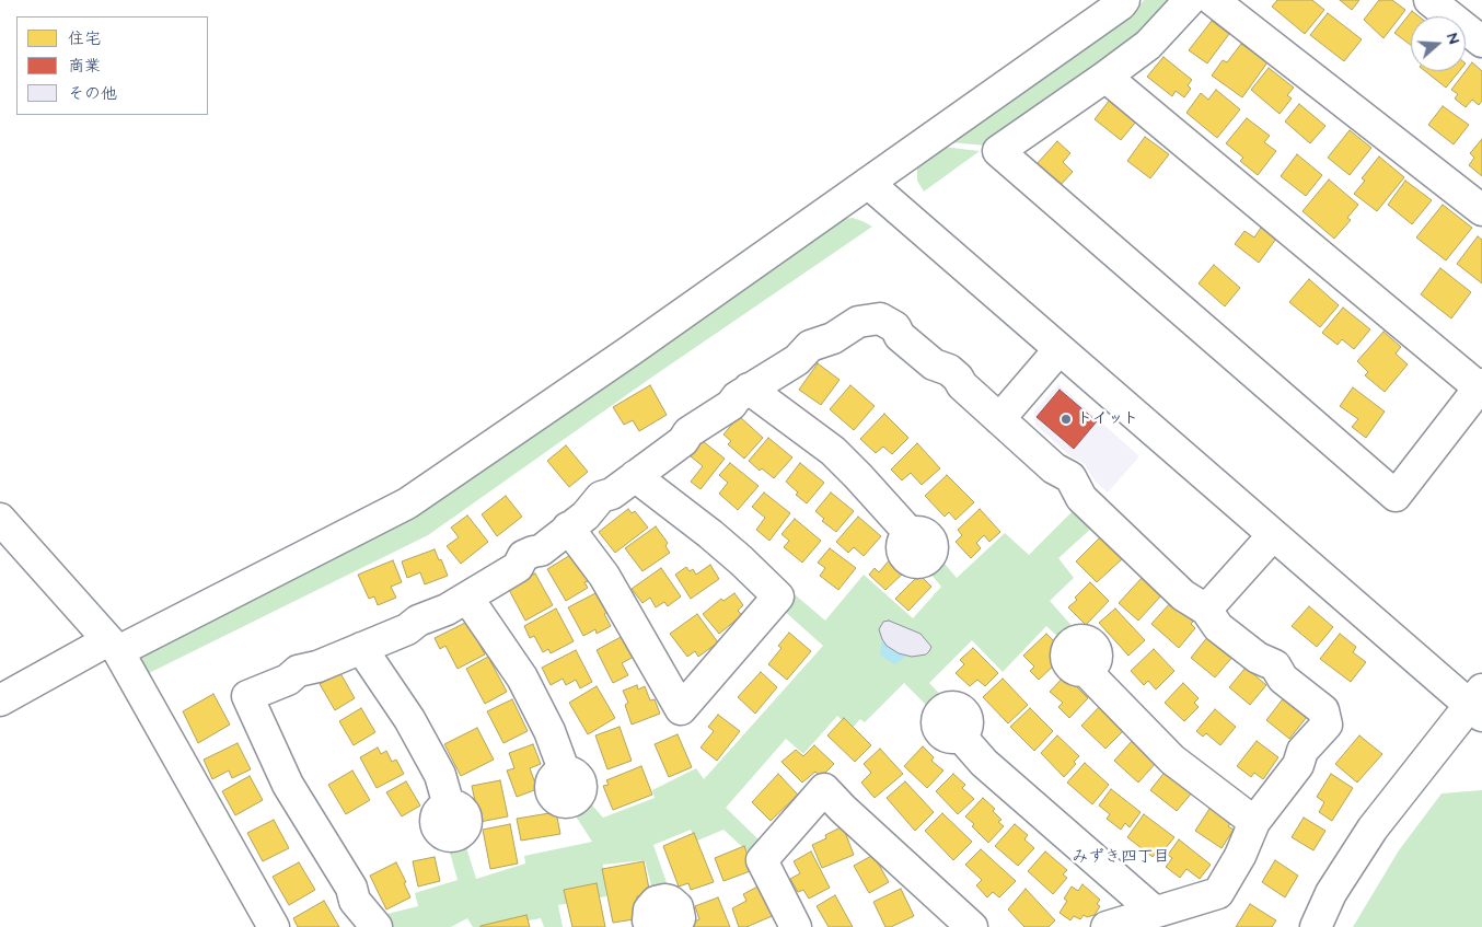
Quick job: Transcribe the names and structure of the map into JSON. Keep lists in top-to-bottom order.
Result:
{
  "districts": ["みずき四丁目"],
  "places": ["トイット"],
  "legend": ["住宅", "商業", "その他"],
  "north": "right"
}
